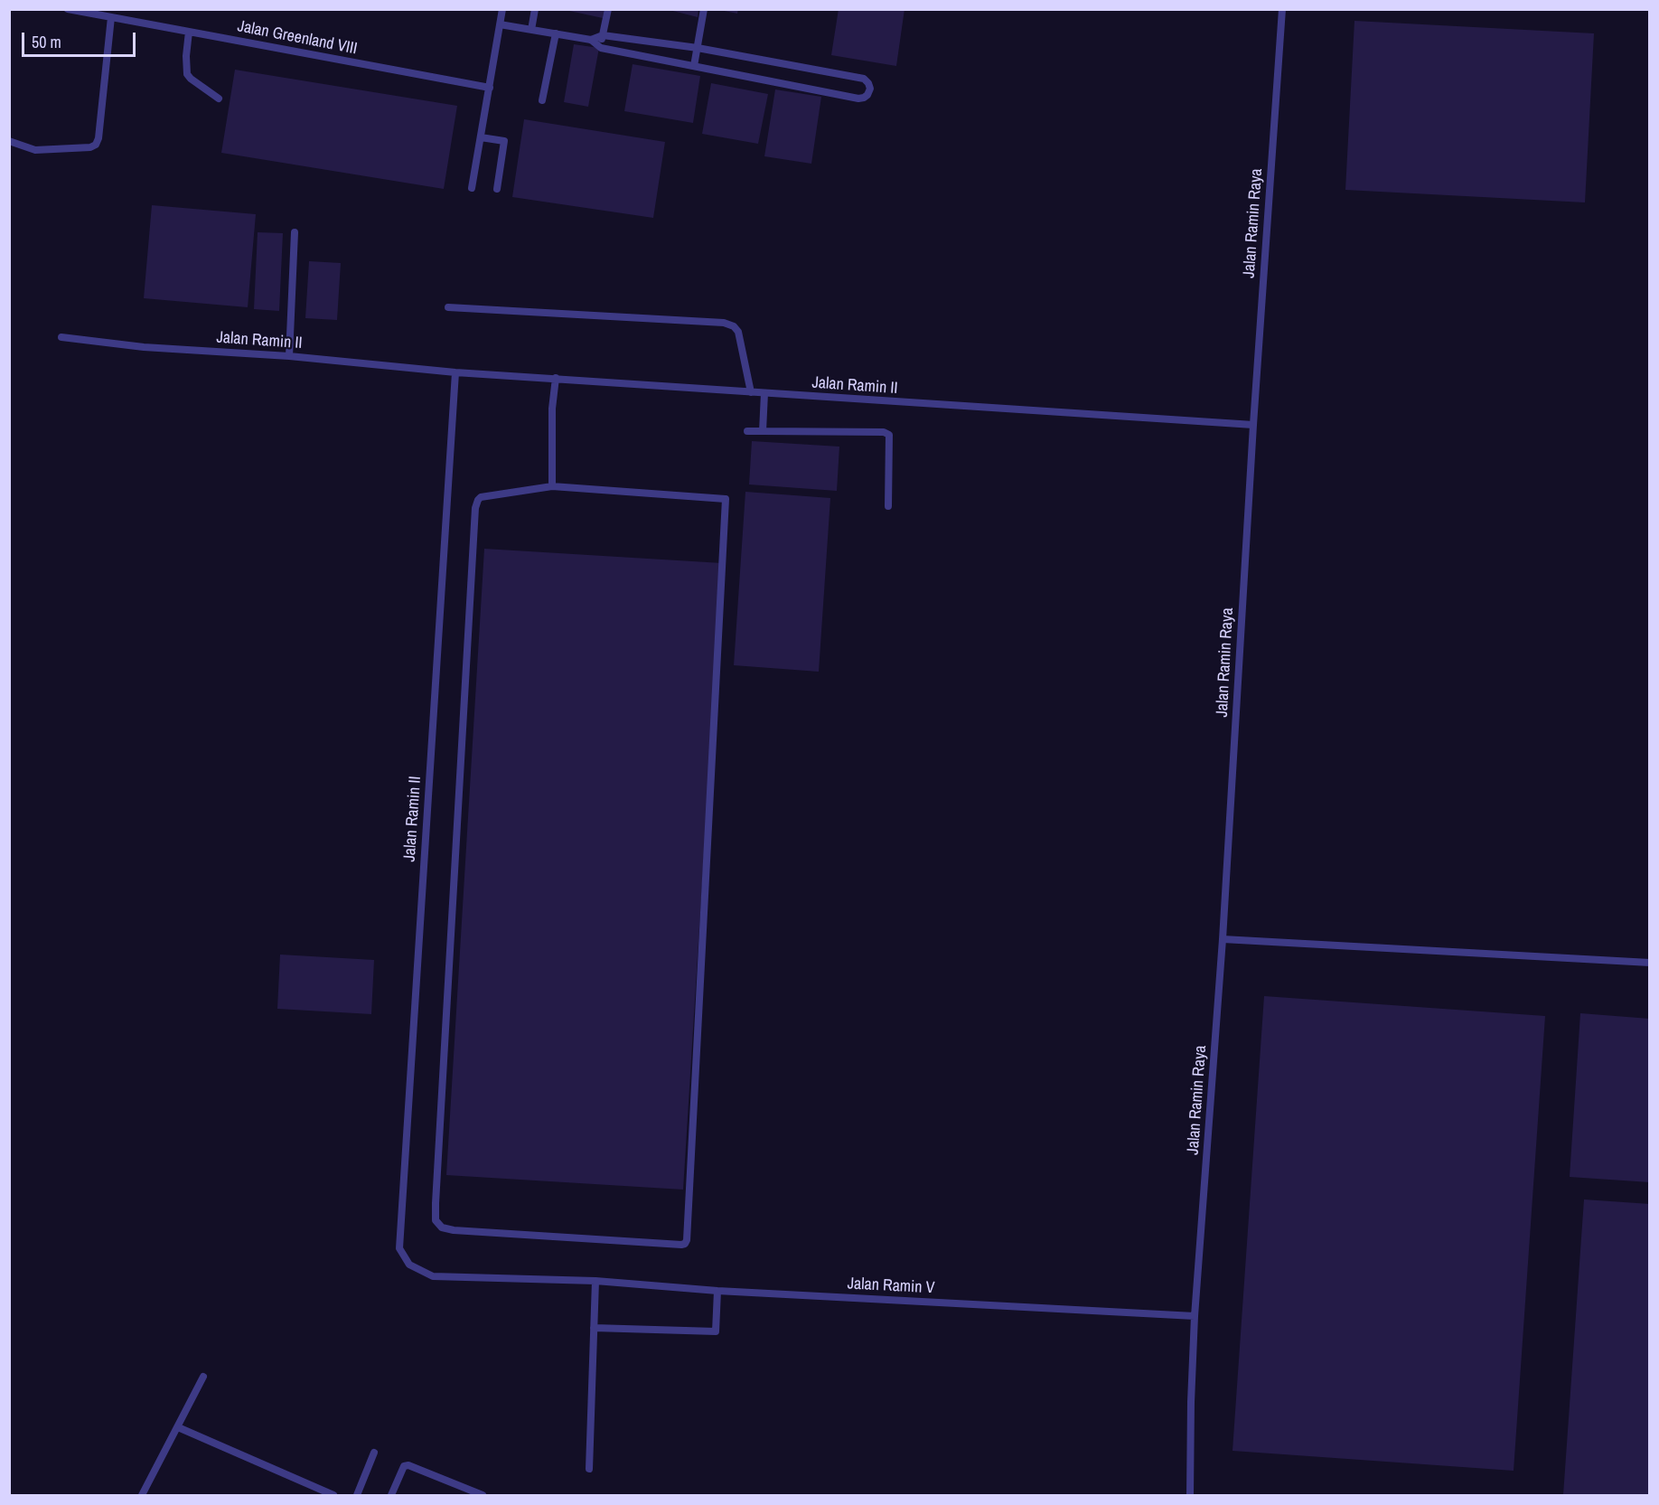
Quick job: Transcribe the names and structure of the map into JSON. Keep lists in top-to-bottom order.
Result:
{
  "streets": {
    "lane": [
      "Jalan Greenland VIII",
      "Jalan Ramin Raya",
      "Jalan Ramin II",
      "Jalan Ramin V"
    ]
  },
  "crossings": [
    ["Jalan Ramin Raya", "Jalan Ramin II"],
    ["Jalan Ramin Raya", "Jalan Ramin V"],
    ["Jalan Ramin II", "Jalan Ramin V"]
  ],
  "scale_bar": "50 m"
}
